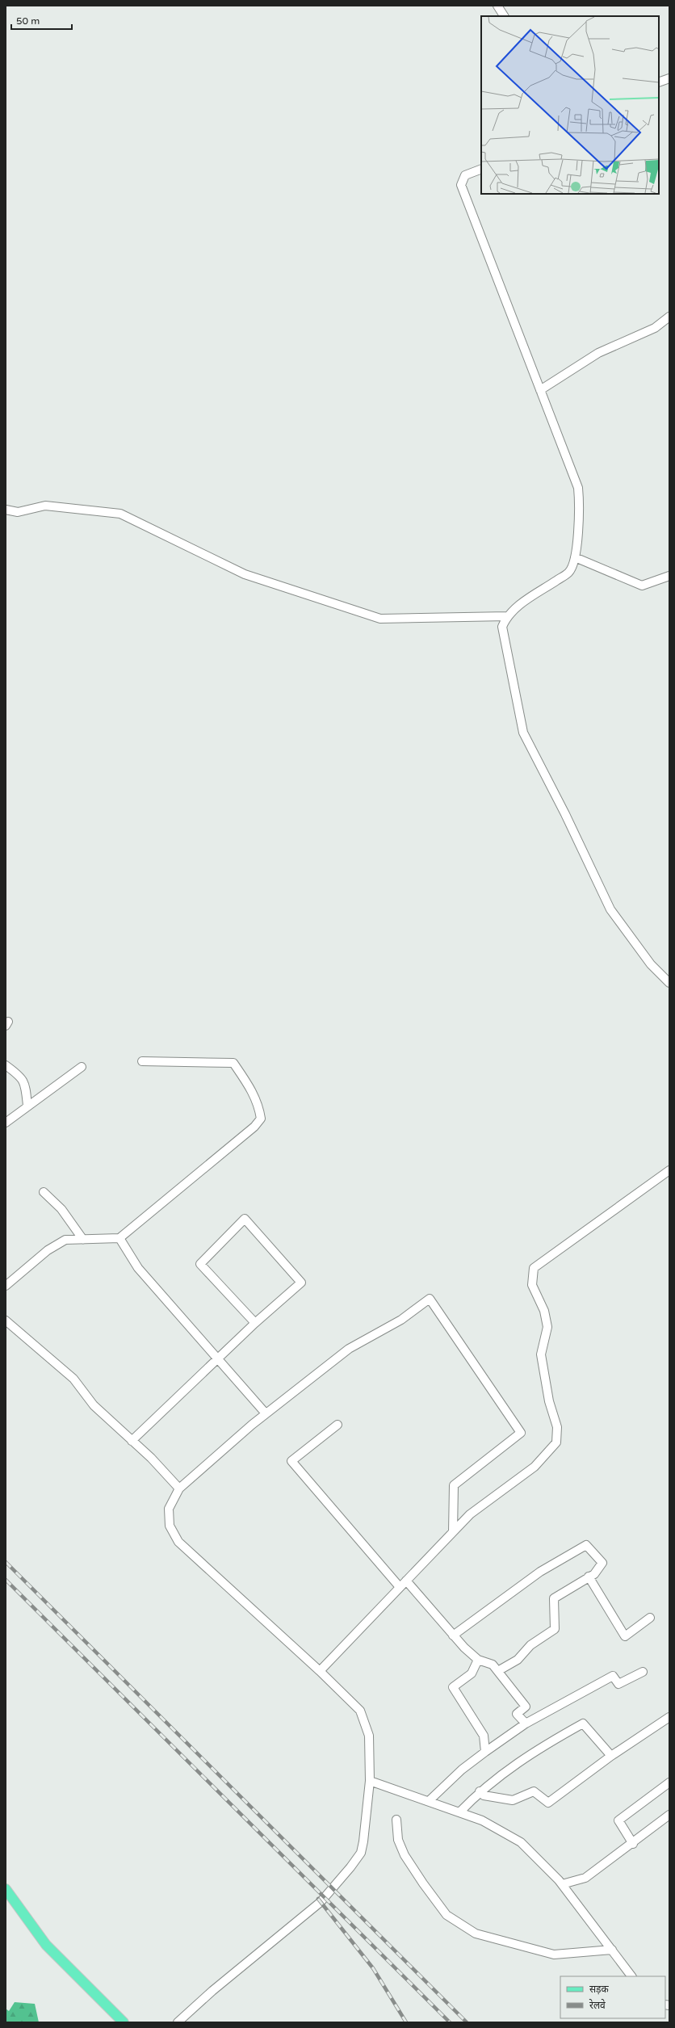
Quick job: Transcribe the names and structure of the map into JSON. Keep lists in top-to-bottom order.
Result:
{
  "legend": ["सड़क", "रेलवे"],
  "scale_bar": "50 m"
}
